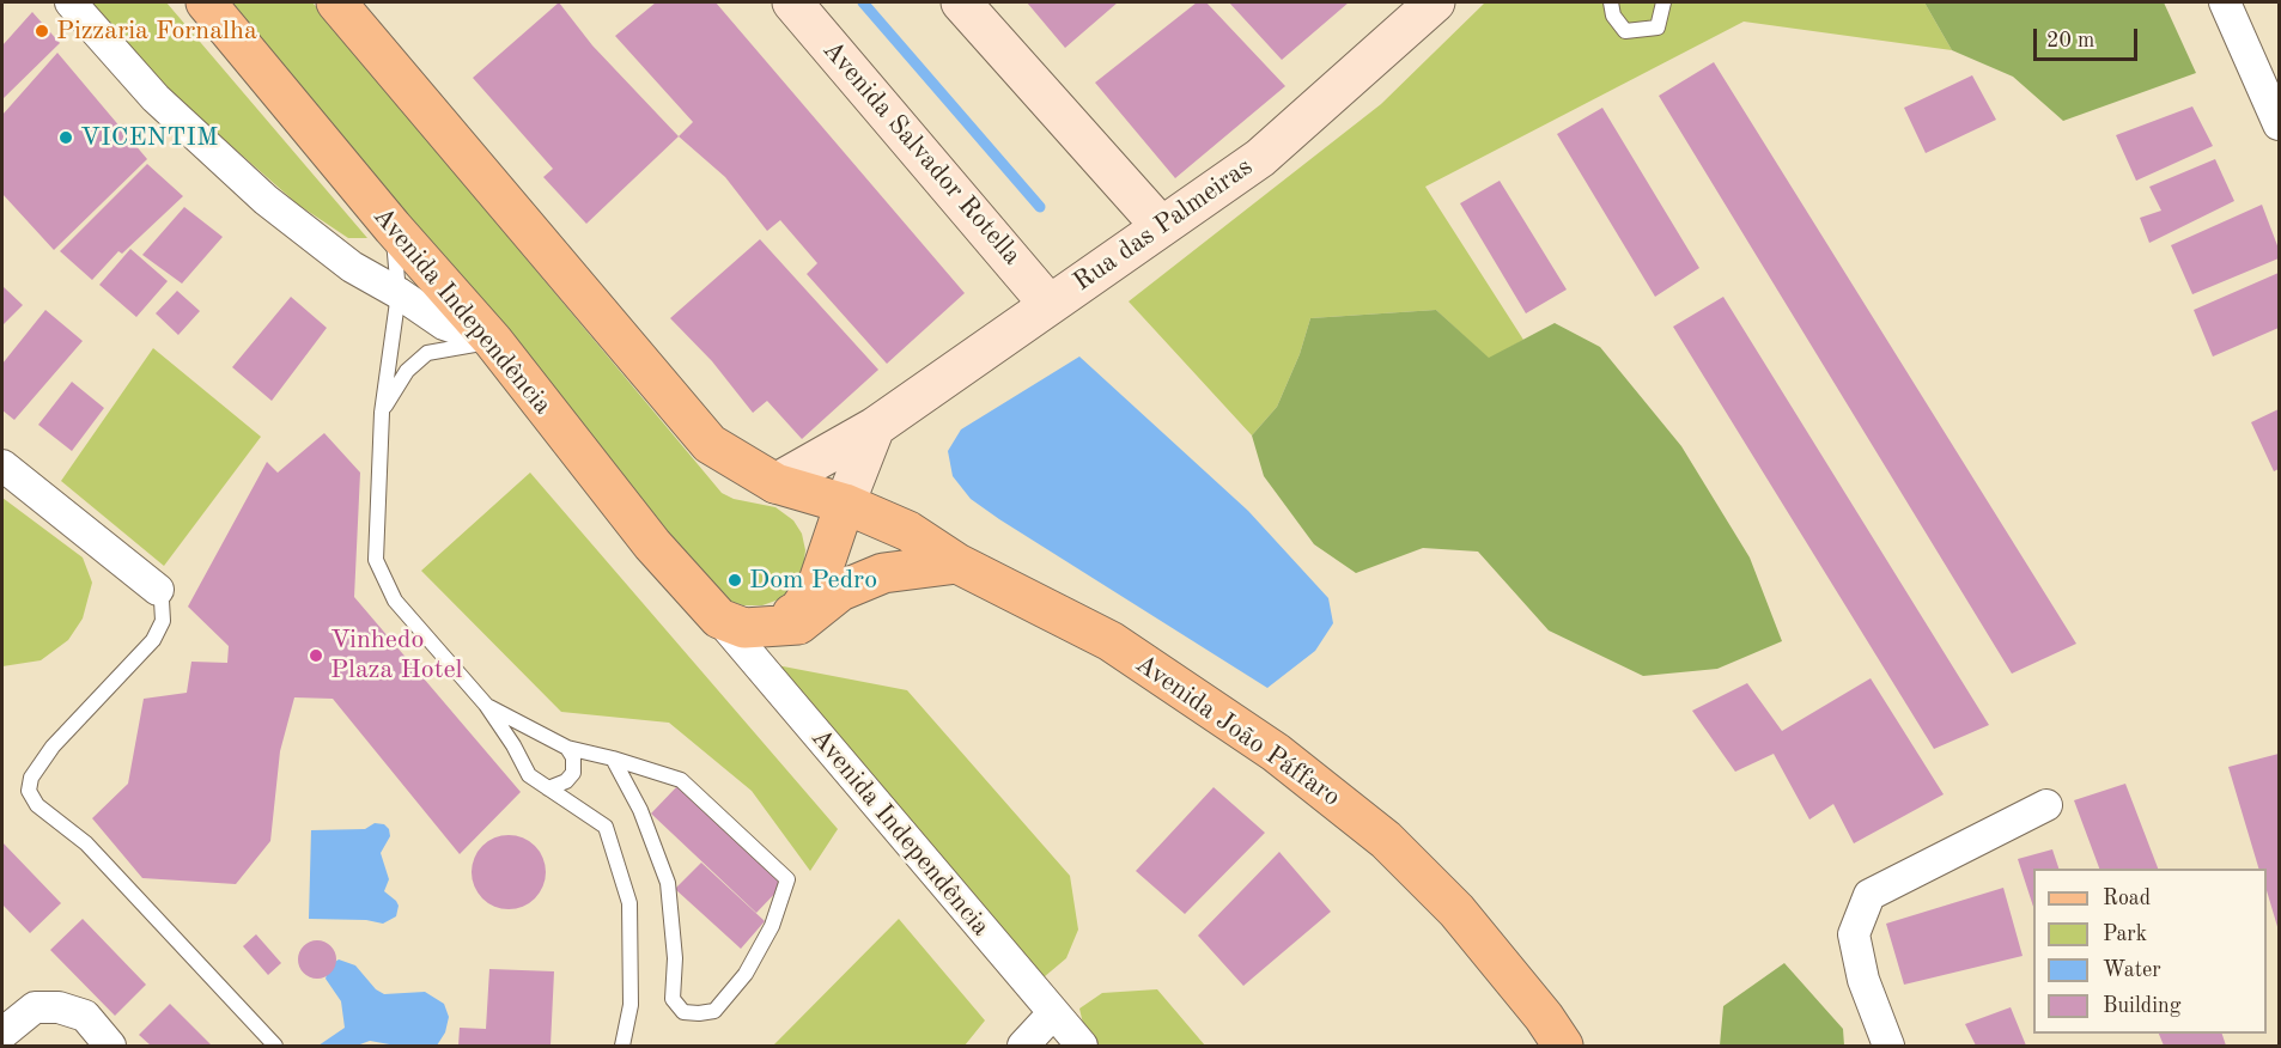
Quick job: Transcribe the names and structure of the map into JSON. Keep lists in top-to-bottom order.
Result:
{
  "streets": {
    "main road": [
      "Avenida Salvador Rotella",
      "Rua das Palmeiras",
      "Avenida Independência",
      "Avenida João Páffaro"
    ]
  },
  "crossings": [
    ["Avenida Salvador Rotella", "Rua das Palmeiras"]
  ],
  "places": [
    "Pizzaria Fornalha",
    "VICENTIM",
    "Dom Pedro",
    "Vinhedo Plaza Hotel"
  ],
  "legend": [
    "Road",
    "Park",
    "Water",
    "Building"
  ],
  "scale_bar": "20 m"
}
